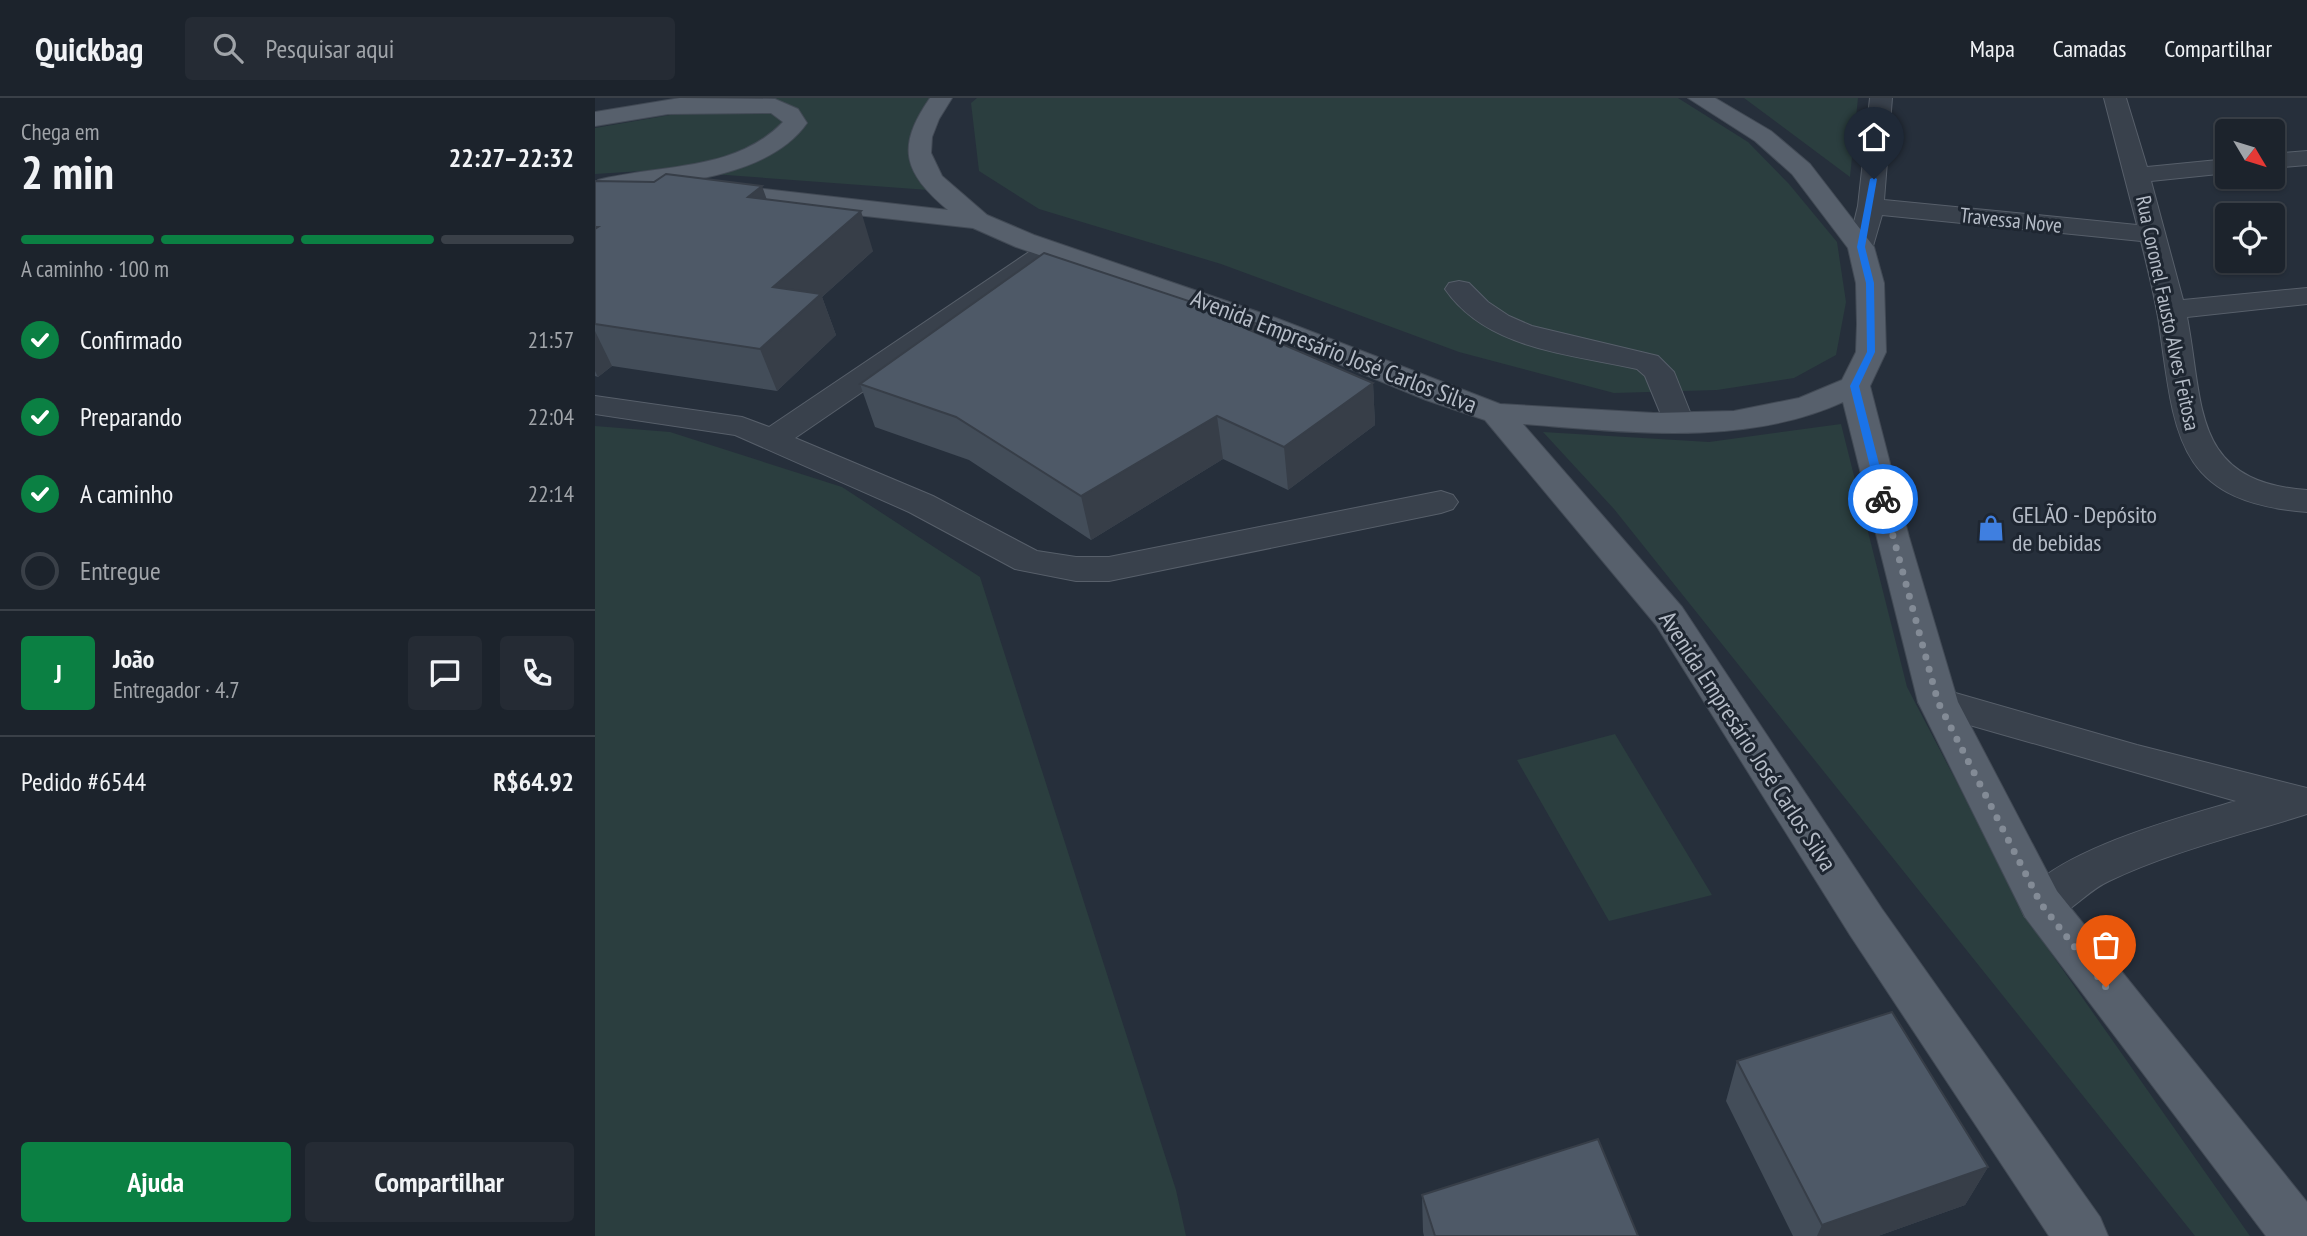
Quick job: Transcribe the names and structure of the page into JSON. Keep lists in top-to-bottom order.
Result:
{
  "streets": {
    "main road": ["Avenida Empresário José Carlos Silva"],
    "street": ["Travessa Nove", "Rua Coronel Fausto Alves Feitosa"]
  },
  "crossings": [
    ["Travessa Nove", "Rua Coronel Fausto Alves Feitosa"]
  ],
  "places": {
    "shop": ["GELÃO - Depósito de bebidas"]
  },
  "north": "bottom right",
  "page": {
    "header": "Quickbag",
    "search": "Pesquisar aqui",
    "nav": ["Mapa", "Camadas", "Compartilhar"],
    "heading": ["2 min", "Chega em", "22:27–22:32"],
    "panel": [
      "João",
      "Entregador · 4.7",
      "Pedido #6544",
      "R$64.92"
    ],
    "bar": "A caminho · 100 m",
    "list": [
      ["Confirmado", "21:57"],
      ["Preparando", "22:04"],
      ["A caminho", "22:14"],
      "Entregue"
    ],
    "round": "J",
    "buttons": ["Ajuda", "Compartilhar"]
  }
}
